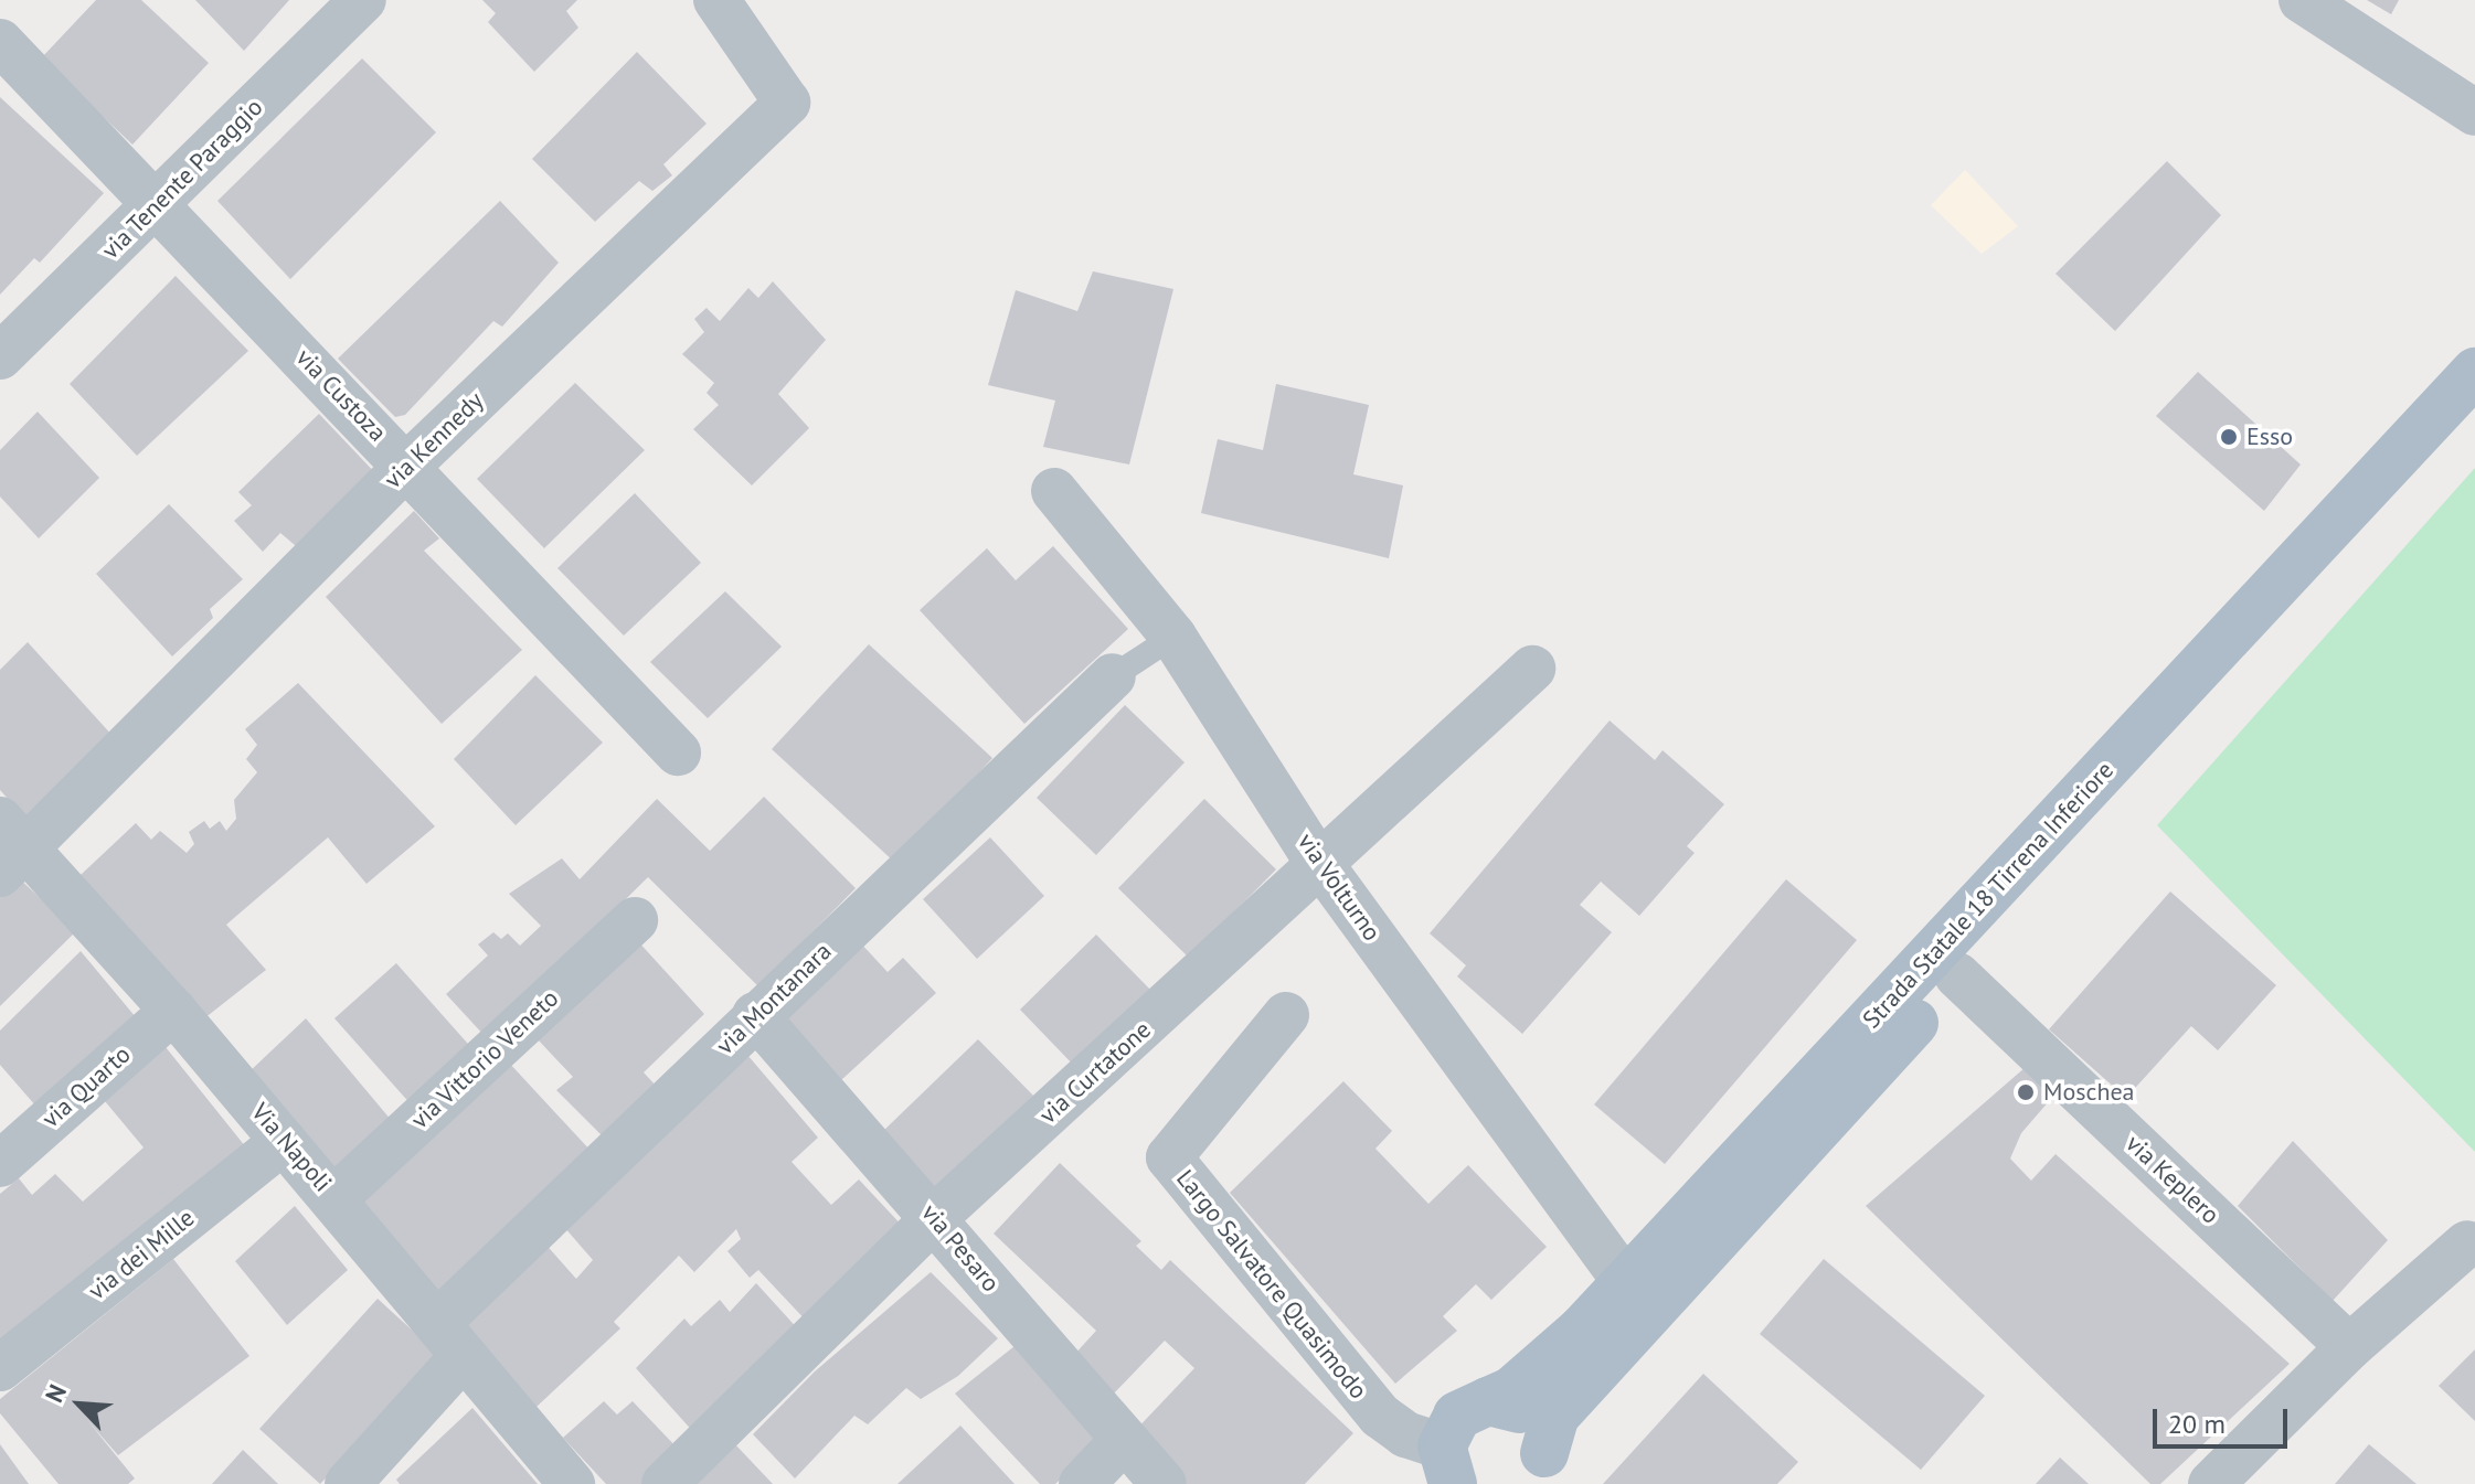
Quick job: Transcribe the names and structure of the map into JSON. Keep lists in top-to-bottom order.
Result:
{
  "streets": {
    "main road": ["Strada Statale 18 Tirrena Inferiore"],
    "street": [
      "via Tenente Paraggio",
      "via Custoza",
      "via Kennedy",
      "via Volturno",
      "via Montanara",
      "via Vittorio Veneto",
      "via Curtatone",
      "via Quarto",
      "Via Napoli",
      "via Keplero",
      "via Pesaro",
      "via dei Mille",
      "Largo Salvatore Quasimodo"
    ]
  },
  "crossings": [
    ["via Tenente Paraggio", "via Custoza"],
    ["via Custoza", "via Kennedy"],
    ["via Kennedy", "Via Napoli"],
    ["via Volturno", "Strada Statale 18 Tirrena Inferiore"],
    ["via Volturno", "via Curtatone"],
    ["Strada Statale 18 Tirrena Inferiore", "via Keplero"],
    ["Strada Statale 18 Tirrena Inferiore", "Largo Salvatore Quasimodo"],
    ["via Montanara", "Via Napoli"],
    ["via Montanara", "via Pesaro"],
    ["via Vittorio Veneto", "Via Napoli"],
    ["via Curtatone", "via Pesaro"],
    ["via Quarto", "Via Napoli"],
    ["Via Napoli", "via dei Mille"]
  ],
  "places": ["Esso", "Moschea"],
  "scale_bar": "20 m",
  "north": "top left"
}
